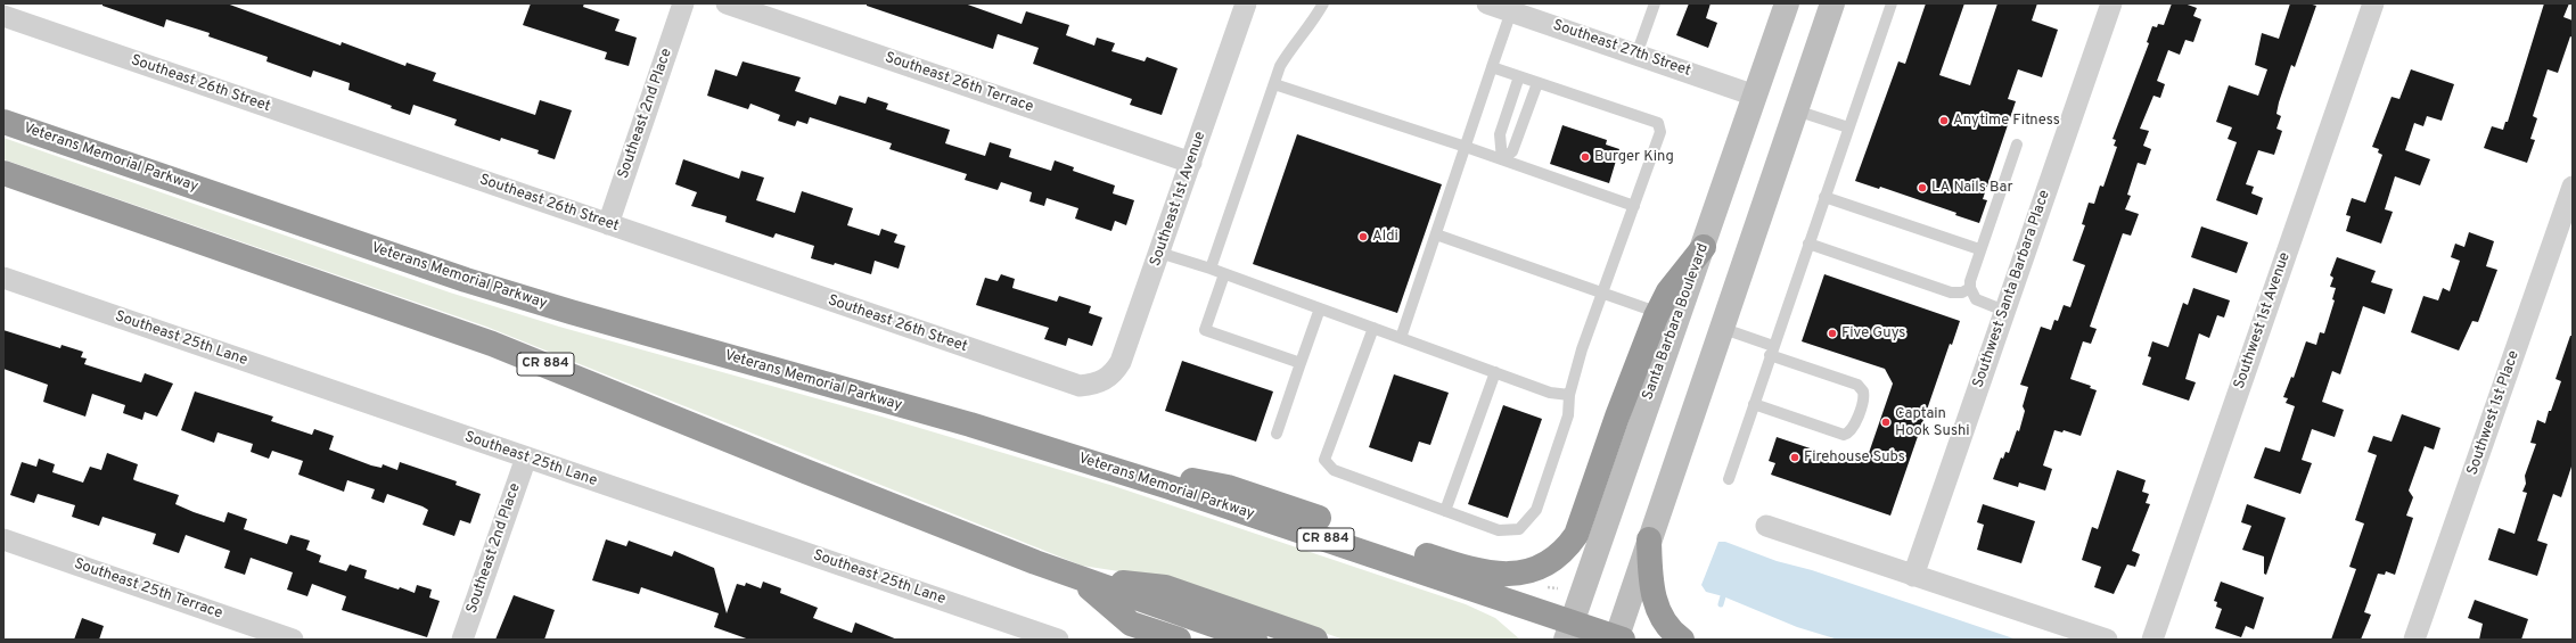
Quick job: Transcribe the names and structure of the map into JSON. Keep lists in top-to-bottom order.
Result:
{
  "streets": {
    "highway": ["Veterans Memorial Parkway", "CR 884"],
    "main road": ["Santa Barbara Boulevard"],
    "street": [
      "Southeast 27th Street",
      "Southeast 26th Terrace",
      "Southeast 26th Street",
      "Southeast 2nd Place",
      "Southeast 1st Avenue",
      "Southwest Santa Barbara Place",
      "Southwest 1st Avenue",
      "Southeast 25th Lane",
      "Southwest 1st Place",
      "Southeast 25th Terrace"
    ]
  },
  "crossings": [
    ["Southeast 27th Street", "Santa Barbara Boulevard"],
    ["Southeast 26th Terrace", "Southeast 1st Avenue"],
    ["Southeast 26th Street", "Southeast 2nd Place"],
    ["Southeast 26th Street", "Southeast 1st Avenue"],
    ["Southeast 2nd Place", "Southeast 25th Lane"],
    ["Veterans Memorial Parkway", "Santa Barbara Boulevard"]
  ],
  "places": [
    "Anytime Fitness",
    "Burger King",
    "LA Nails Bar",
    "Aldi",
    "Five Guys",
    "Captain Hook Sushi",
    "Firehouse Subs"
  ]
}
